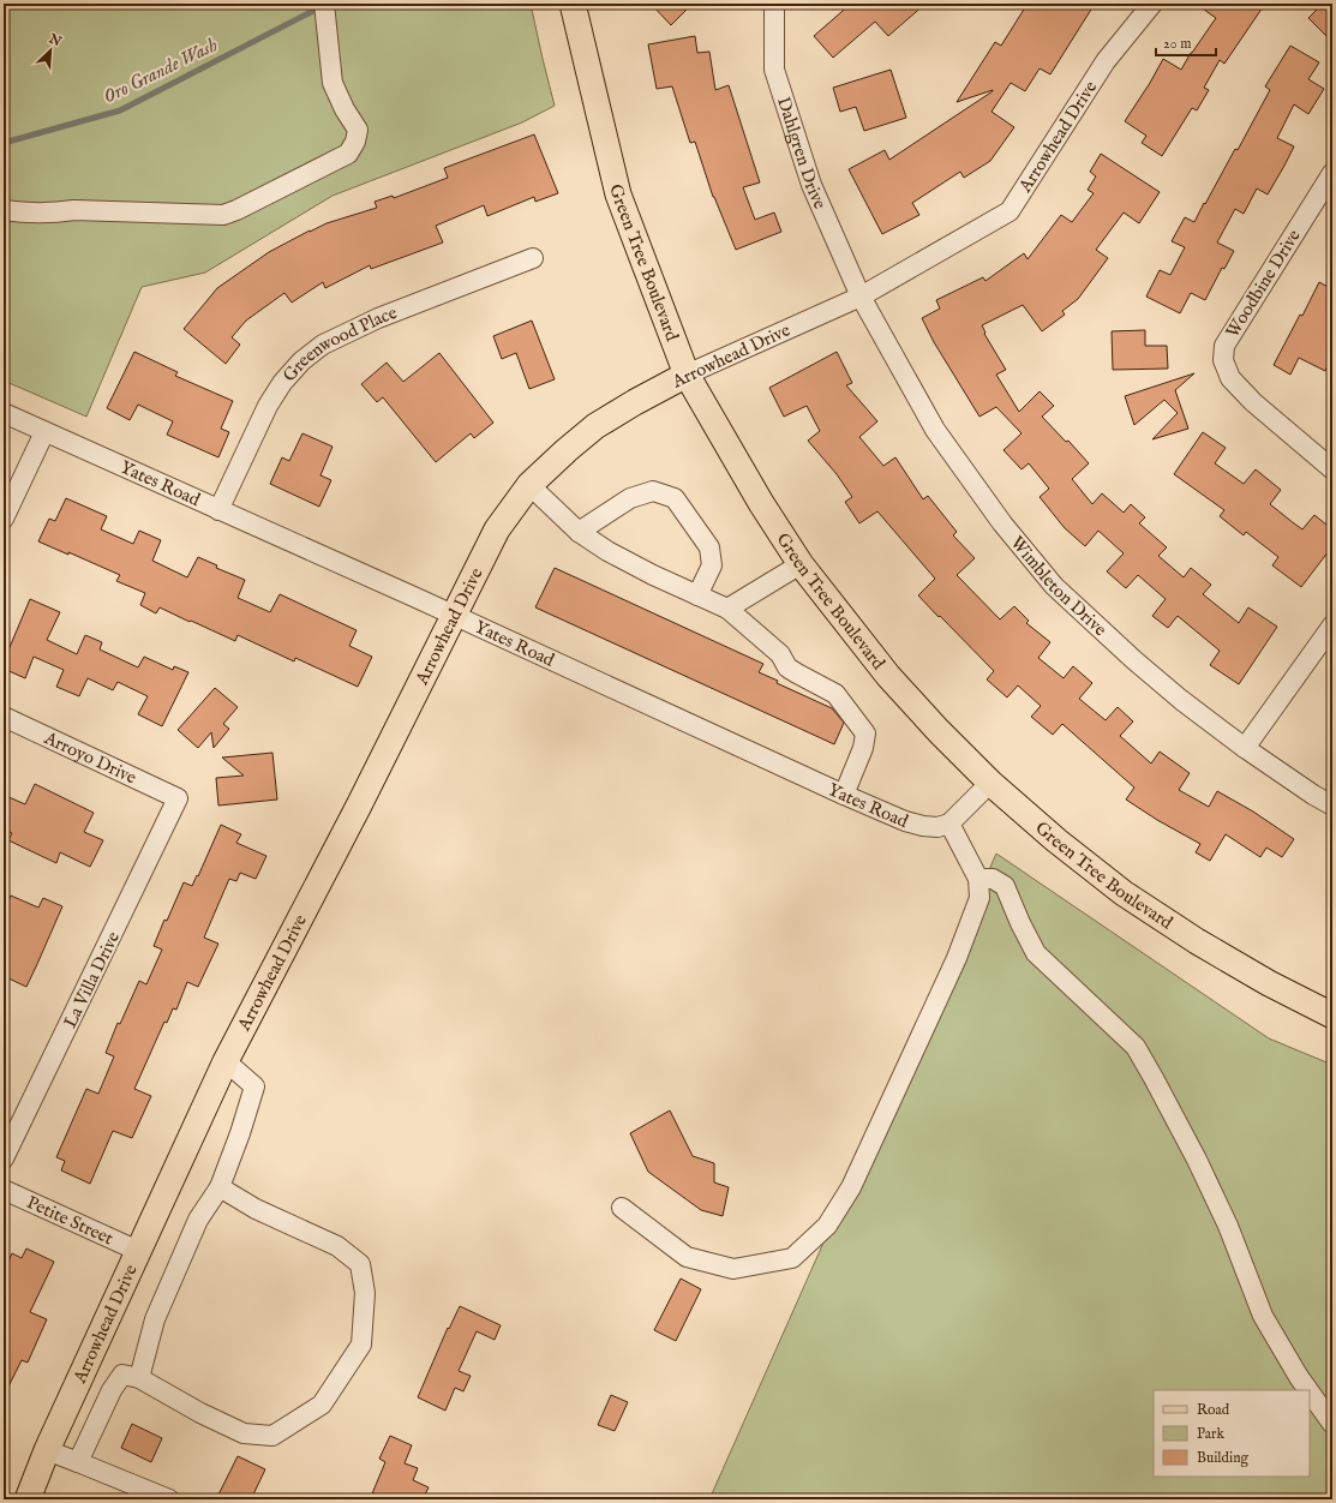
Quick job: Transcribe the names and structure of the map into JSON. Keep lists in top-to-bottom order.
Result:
{
  "streets": {
    "main road": ["Arrowhead Drive", "Green Tree Boulevard"],
    "street": [
      "Dahlgren Drive",
      "Woodbine Drive",
      "Greenwood Place",
      "Yates Road",
      "Wimbleton Drive",
      "Arroyo Drive",
      "La Villa Drive",
      "Petite Street"
    ]
  },
  "crossings": [
    ["Arrowhead Drive", "Dahlgren Drive"],
    ["Arrowhead Drive", "Green Tree Boulevard"],
    ["Arrowhead Drive", "Yates Road"],
    ["Arrowhead Drive", "Wimbleton Drive"],
    ["Arrowhead Drive", "Petite Street"],
    ["Dahlgren Drive", "Wimbleton Drive"],
    ["Greenwood Place", "Yates Road"],
    ["Arroyo Drive", "La Villa Drive"]
  ],
  "water": ["Oro Grande Wash"],
  "legend": ["Road", "Park", "Building"],
  "scale_bar": "20 m",
  "north": "top right"
}
